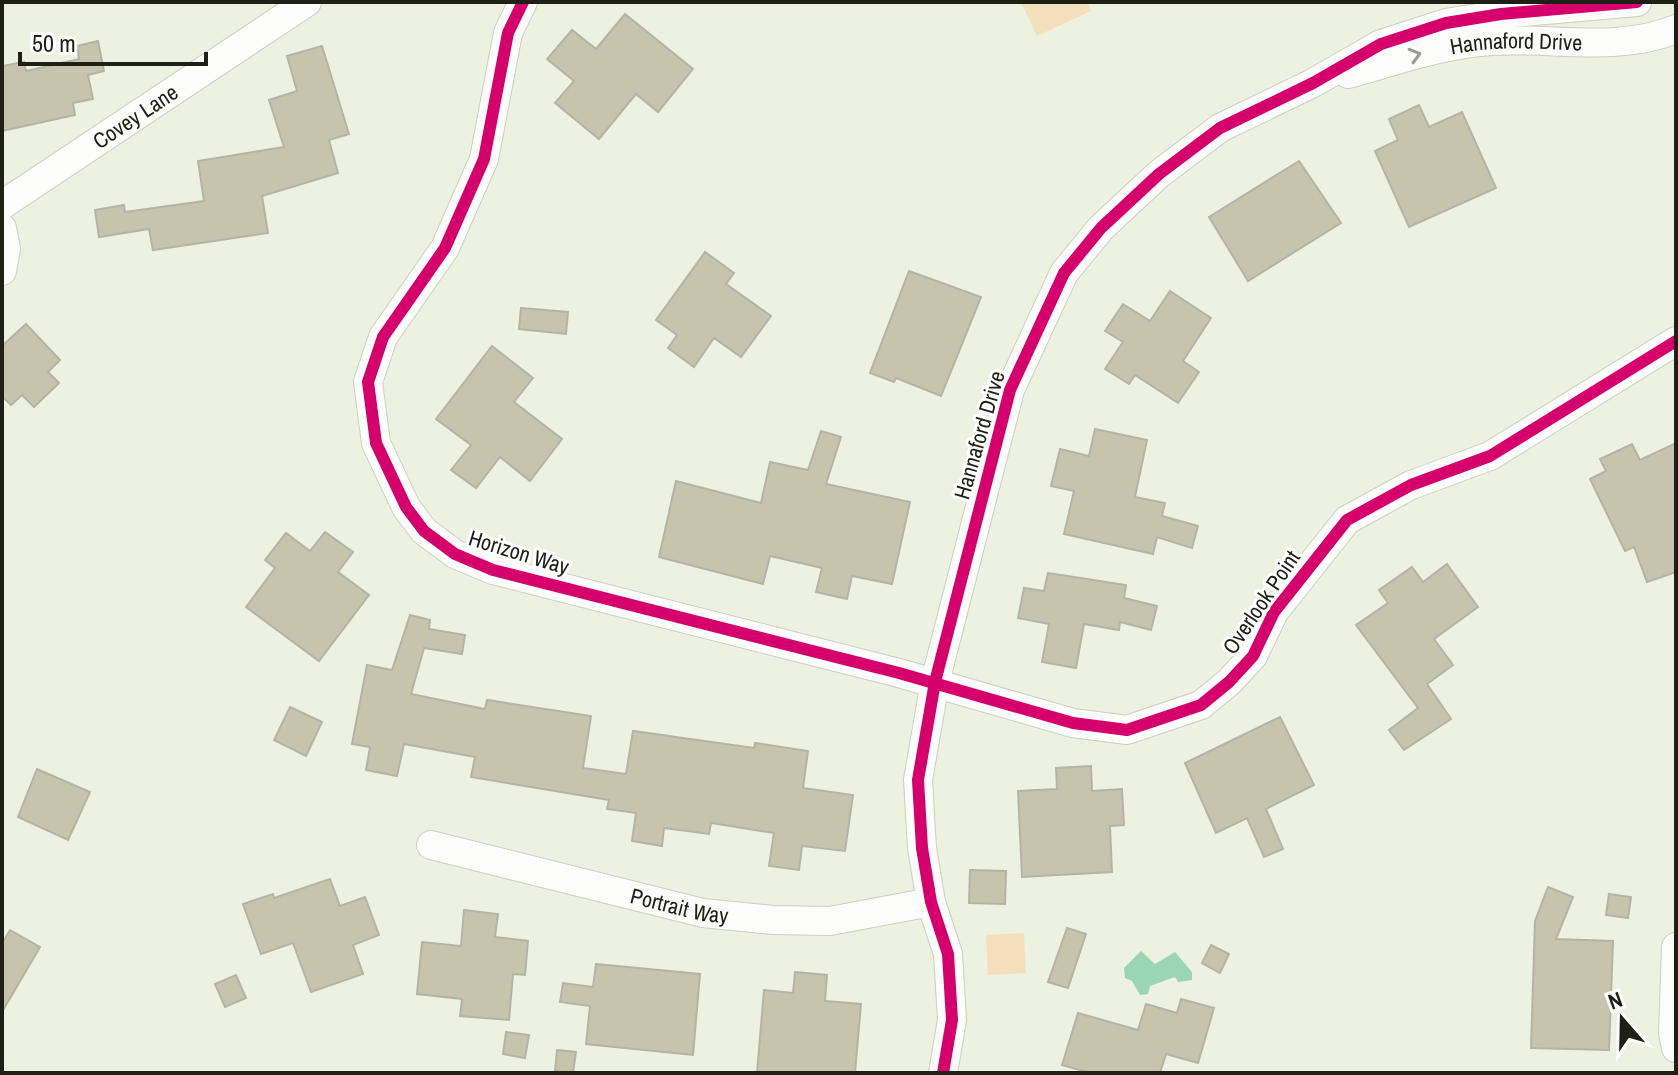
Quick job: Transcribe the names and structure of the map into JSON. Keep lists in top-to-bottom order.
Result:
{
  "streets": {
    "street": [
      "Hannaford Drive",
      "Covey Lane",
      "Horizon Way",
      "Overlook Point",
      "Portrait Way"
    ]
  },
  "crossings": [
    ["Hannaford Drive", "Horizon Way"],
    ["Hannaford Drive", "Overlook Point"],
    ["Hannaford Drive", "Portrait Way"],
    ["Horizon Way", "Overlook Point"]
  ],
  "scale_bar": "50 m",
  "north": "top"
}
